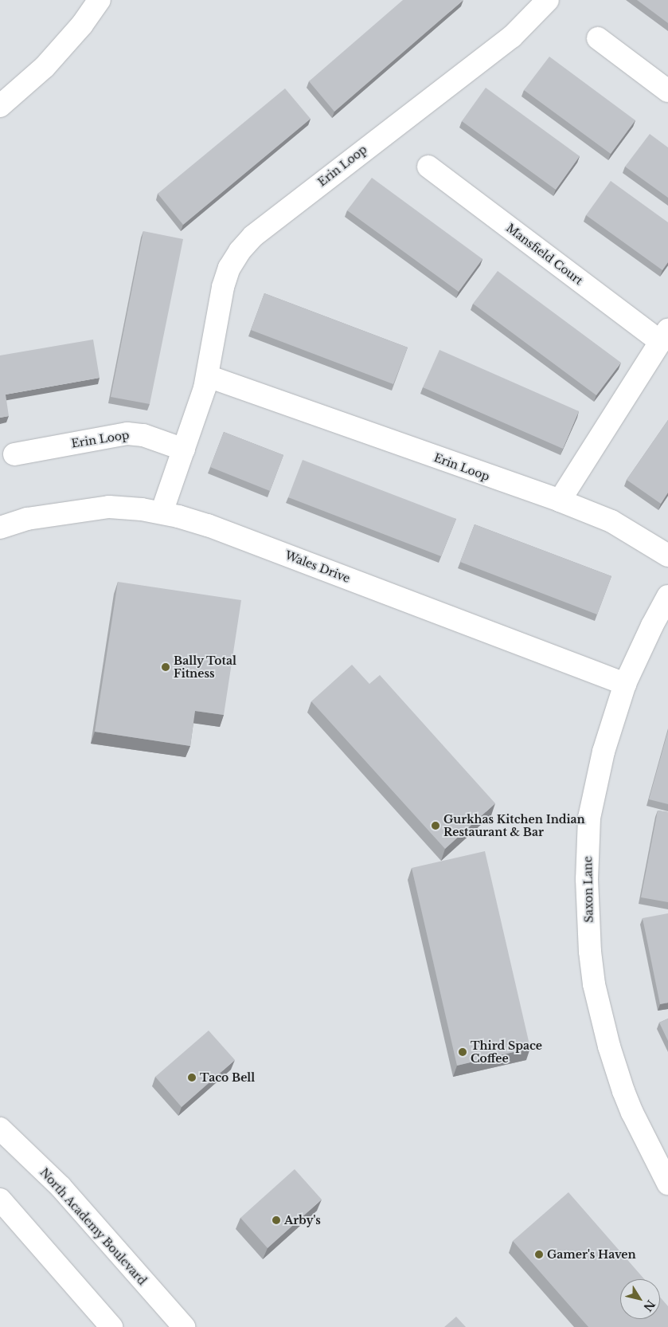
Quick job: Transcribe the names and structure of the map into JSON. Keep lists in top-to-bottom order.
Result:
{
  "streets": {
    "main road": [
      "Erin Loop",
      "Mansfield Court",
      "Wales Drive",
      "Saxon Lane",
      "North Academy Boulevard"
    ]
  },
  "crossings": [
    ["Erin Loop", "Wales Drive"],
    ["Wales Drive", "Saxon Lane"]
  ],
  "places": [
    "Bally Total Fitness",
    "Gurkhas Kitchen Indian Restaurant & Bar",
    "Third Space Coffee",
    "Taco Bell",
    "Arby's",
    "Gamer's Haven"
  ],
  "north": "bottom right"
}
